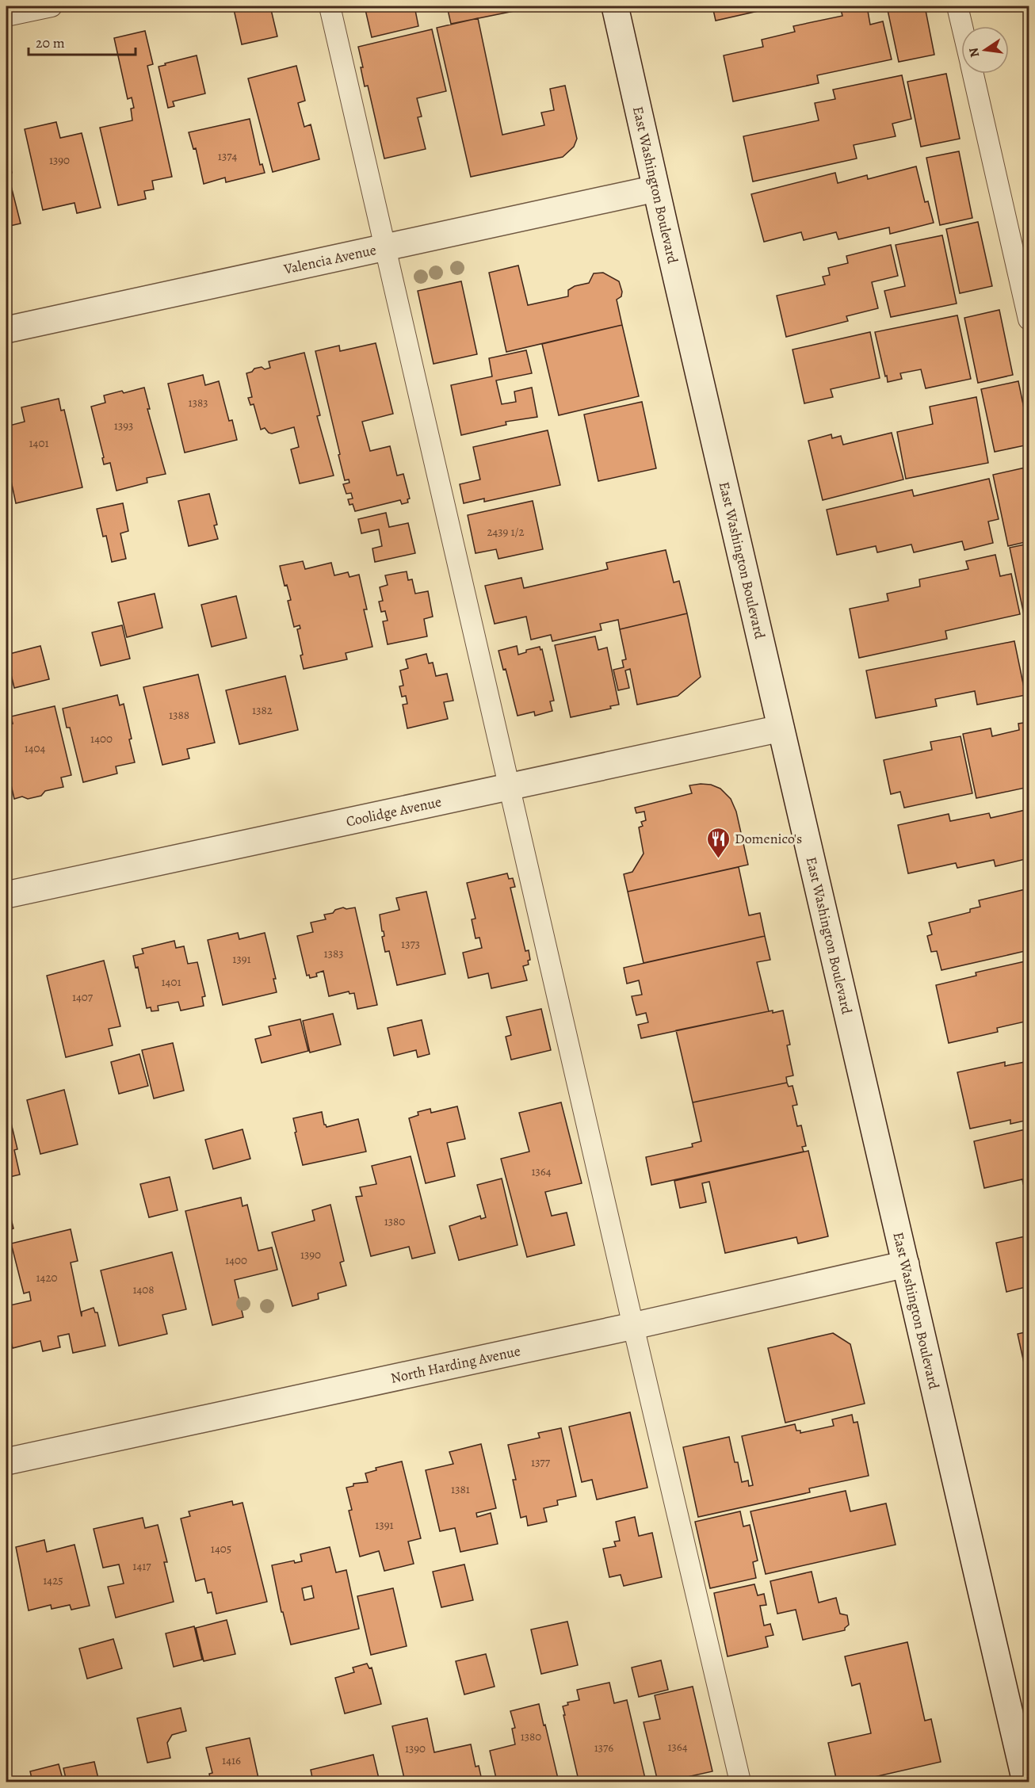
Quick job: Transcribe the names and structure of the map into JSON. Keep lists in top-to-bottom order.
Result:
{
  "streets": {
    "street": [
      "East Washington Boulevard",
      "Valencia Avenue",
      "Coolidge Avenue",
      "North Harding Avenue"
    ]
  },
  "crossings": [
    ["East Washington Boulevard", "Valencia Avenue"],
    ["East Washington Boulevard", "Coolidge Avenue"],
    ["East Washington Boulevard", "North Harding Avenue"]
  ],
  "places": {
    "restaurant": ["Domenico's"]
  },
  "house_numbers": [
    "1374",
    "1390",
    "1383",
    "1393",
    "1401",
    "2439 1/2",
    "1382",
    "1388",
    "1400",
    "1404",
    "1373",
    "1383",
    "1391",
    "1401",
    "1407",
    "1364",
    "1380",
    "1390",
    "1400",
    "1420",
    "1408",
    "1377",
    "1381",
    "1391",
    "1405",
    "1417",
    "1425",
    "1380",
    "1364",
    "1376",
    "1390",
    "1416"
  ],
  "scale_bar": "20 m",
  "north": "left"
}
